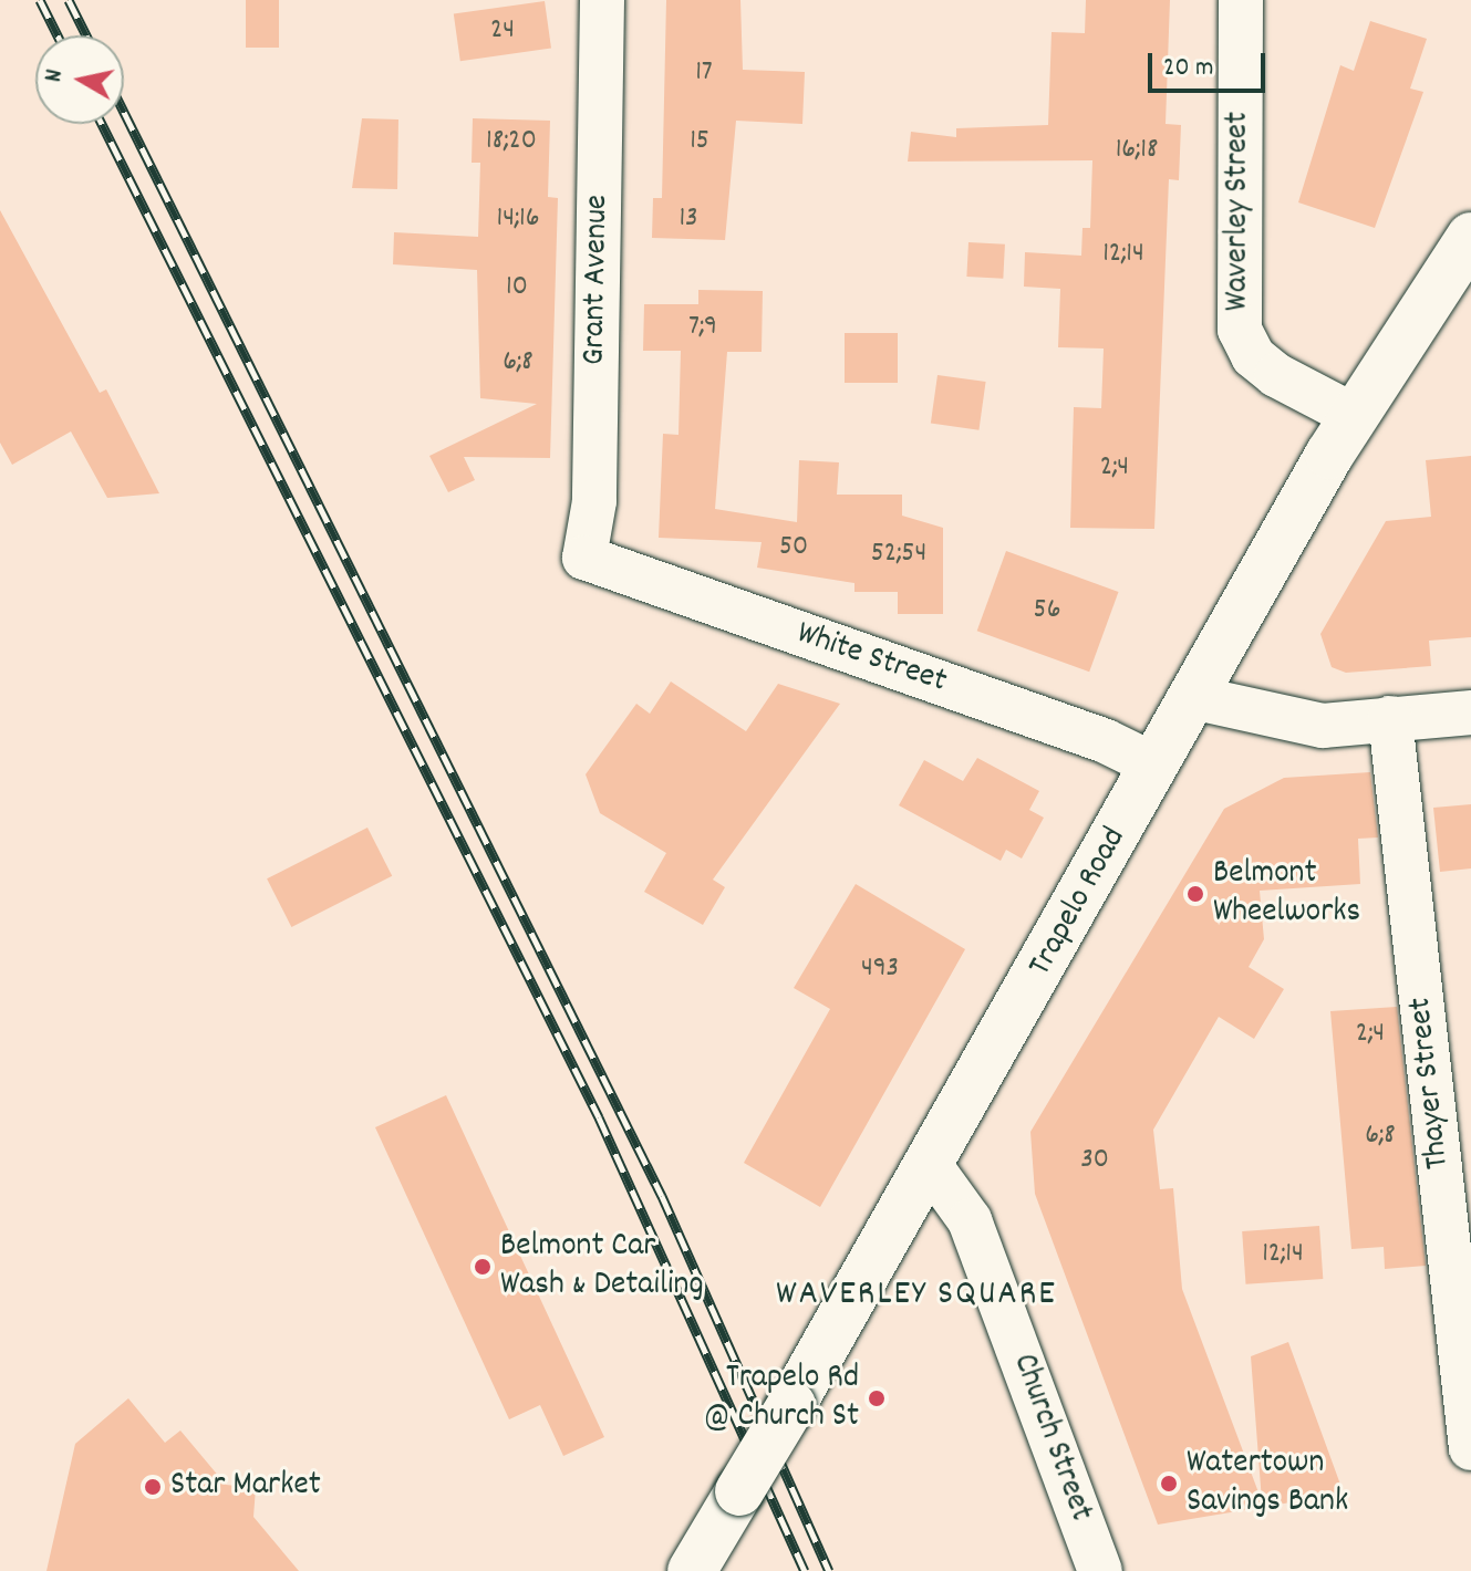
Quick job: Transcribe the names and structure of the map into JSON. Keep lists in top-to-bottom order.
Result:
{
  "streets": {
    "main road": ["Trapelo Road"],
    "street": [
      "Waverley Street",
      "Grant Avenue",
      "White Street",
      "Thayer Street",
      "Church Street"
    ]
  },
  "crossings": [
    ["Waverley Street", "Trapelo Road"],
    ["Grant Avenue", "White Street"],
    ["White Street", "Trapelo Road"],
    ["Trapelo Road", "Church Street"]
  ],
  "districts": ["WAVERLEY SQUARE"],
  "places": [
    "Belmont Wheelworks",
    "Belmont Car Wash & Detailing",
    "Trapelo Rd @ Church St",
    "Watertown Savings Bank",
    "Star Market"
  ],
  "house_numbers": [
    "24",
    "17",
    "18;20",
    "15",
    "16;18",
    "14;16",
    "13",
    "12;14",
    "10",
    "7;9",
    "6;8",
    "2;4",
    "50",
    "52;54",
    "56",
    "493",
    "2;4",
    "6;8",
    "30",
    "12;14"
  ],
  "scale_bar": "20 m",
  "north": "left"
}
